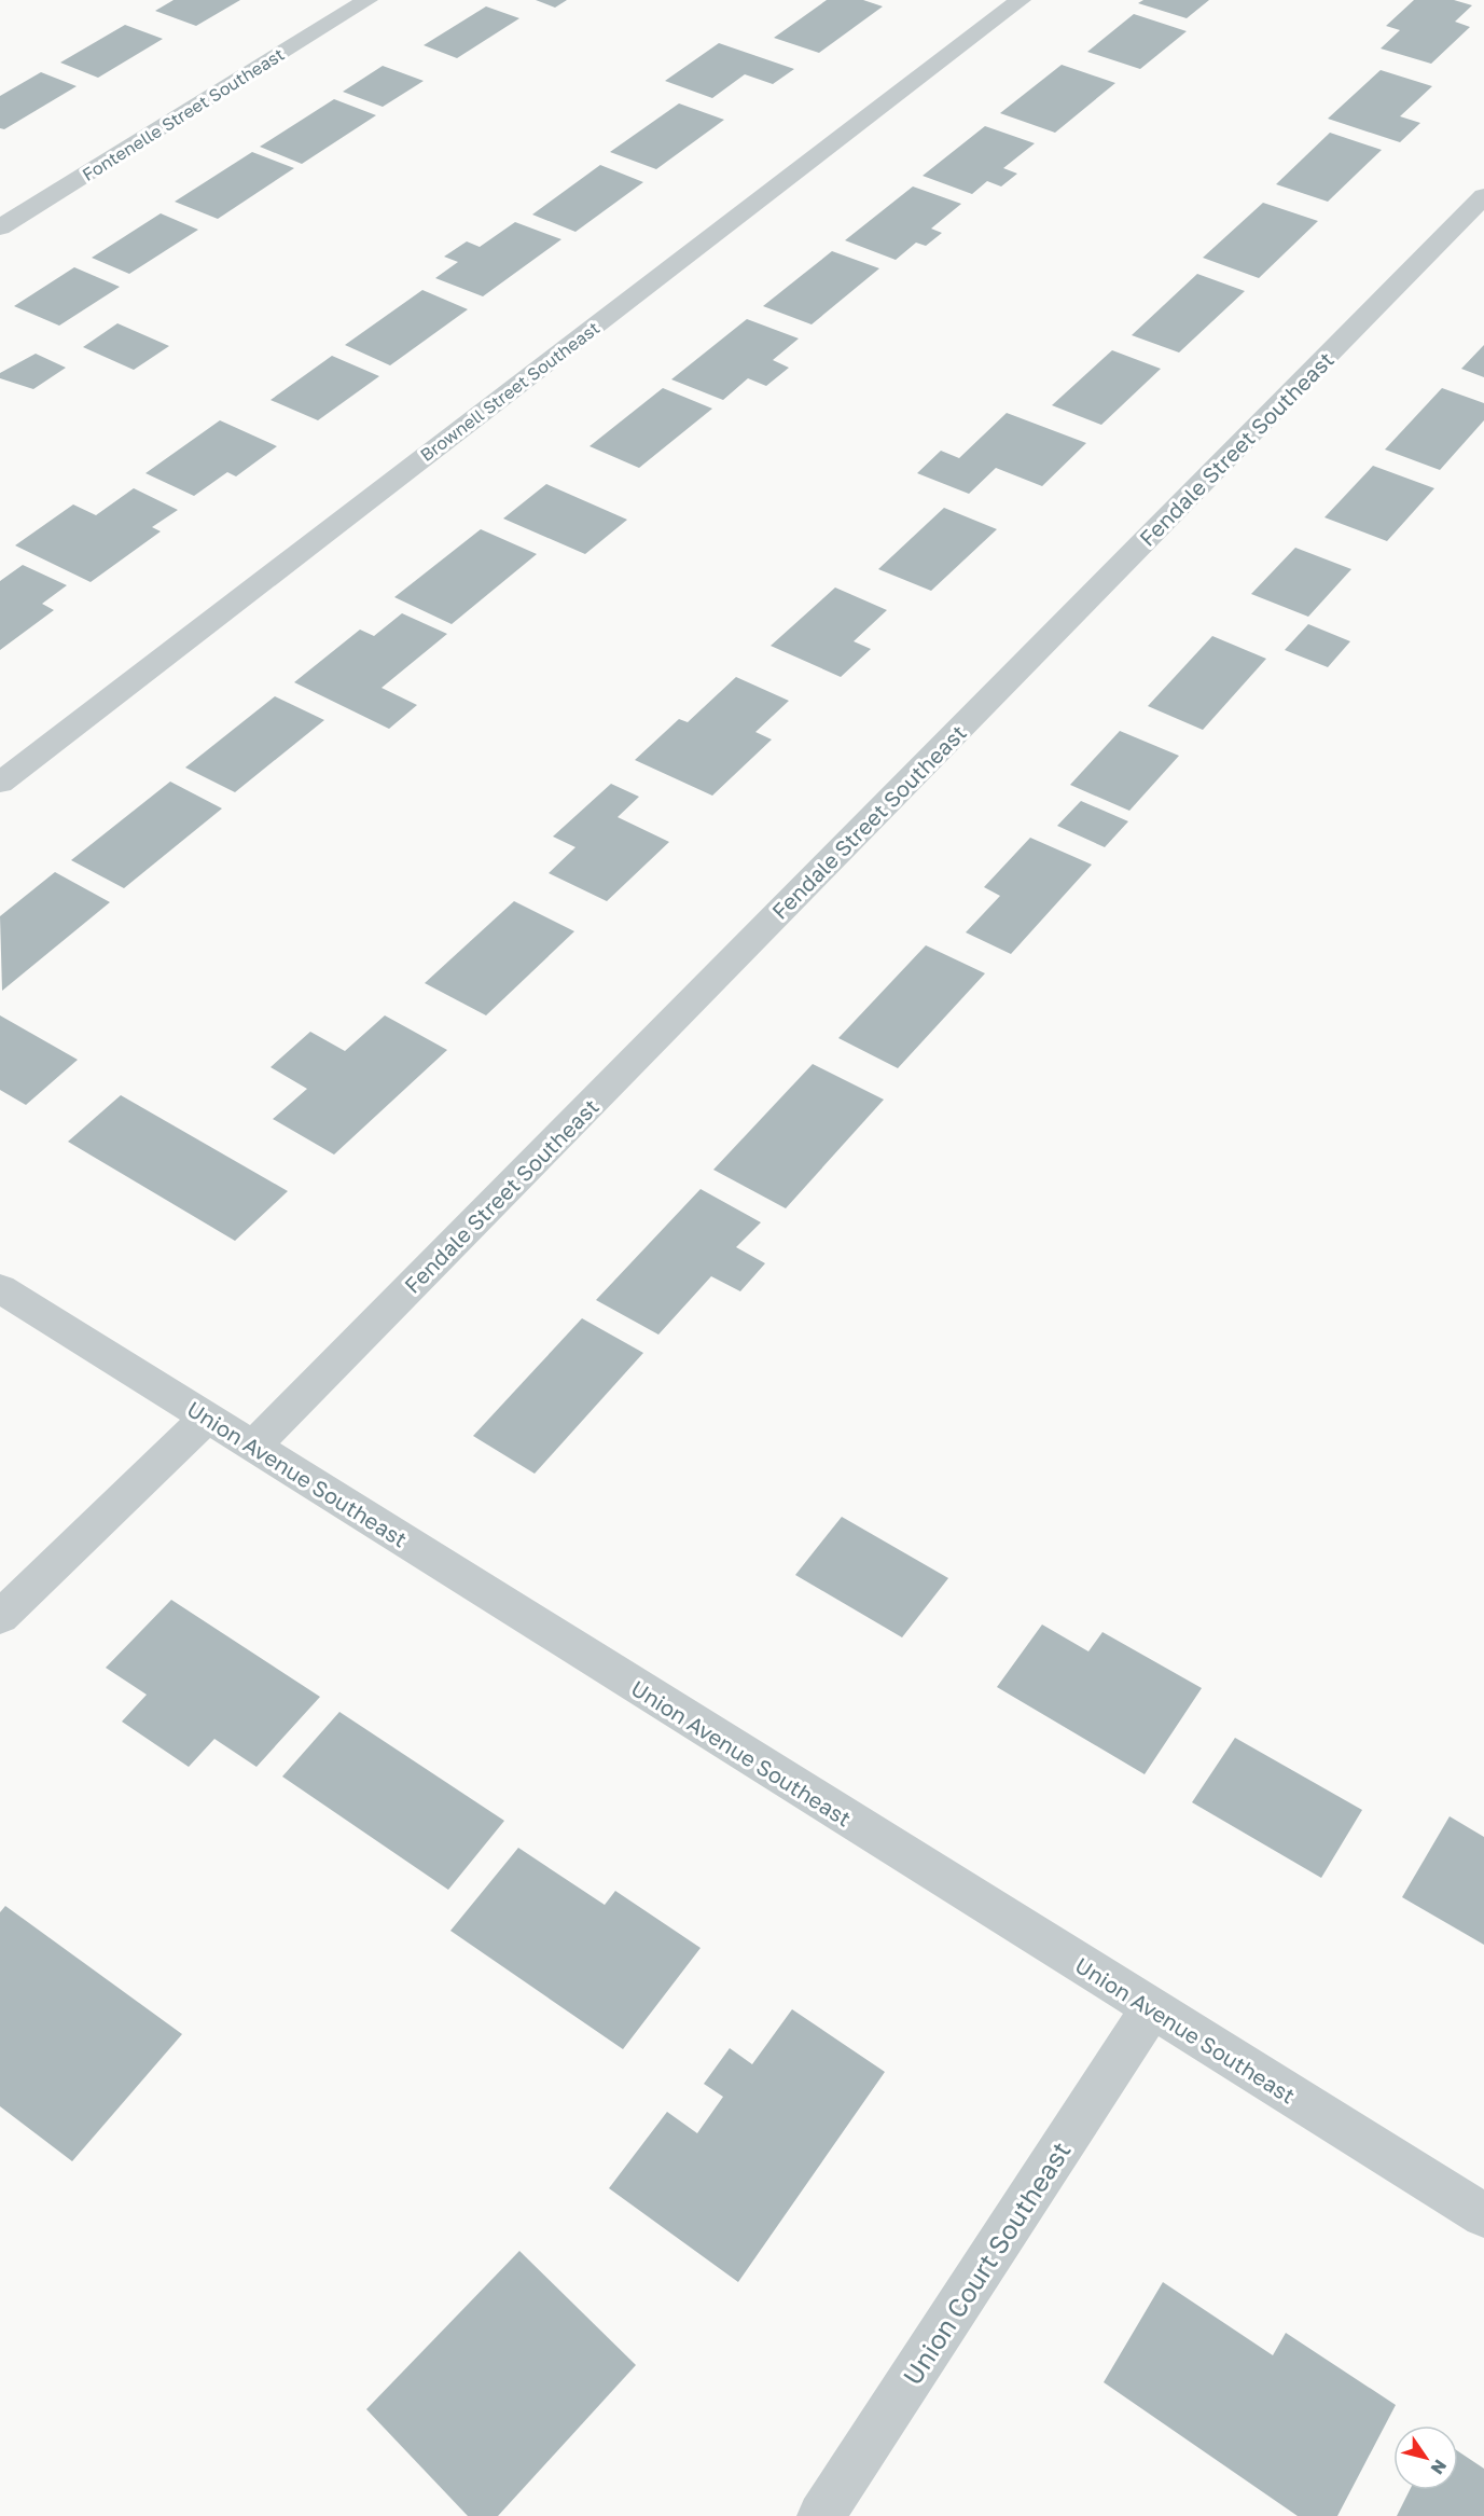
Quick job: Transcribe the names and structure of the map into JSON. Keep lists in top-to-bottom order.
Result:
{
  "streets": {
    "street": [
      "Fontenelle Street Southeast",
      "Brownell Street Southeast",
      "Fendale Street Southeast",
      "Union Avenue Southeast",
      "Union Court Southeast"
    ]
  },
  "crossings": [
    ["Fendale Street Southeast", "Union Avenue Southeast"],
    ["Union Avenue Southeast", "Union Court Southeast"]
  ],
  "north": "bottom right"
}
